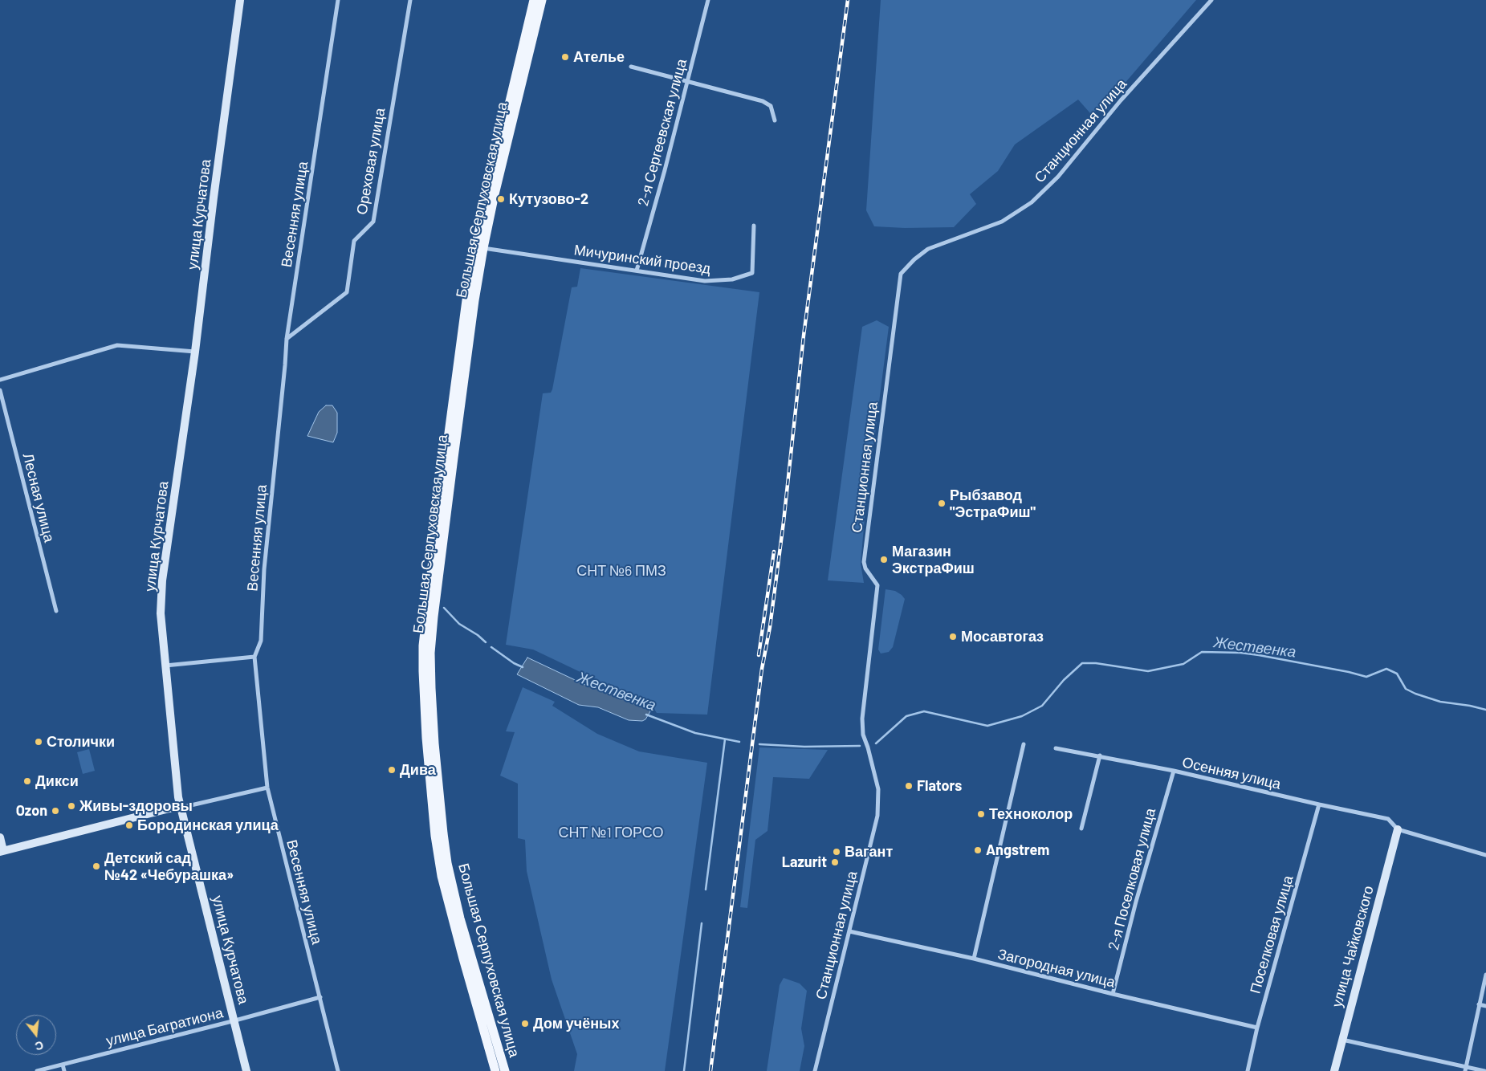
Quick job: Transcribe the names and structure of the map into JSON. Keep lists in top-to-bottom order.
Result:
{
  "streets": {
    "main road": ["Большая Серпуховская улица"],
    "street": [
      "Станционная улица",
      "2-я Сергеевская улица",
      "Ореховая улица",
      "улица Курчатова",
      "Весенняя улица",
      "Мичуринский проезд",
      "Лесная улица",
      "Осенняя улица",
      "2-я Поселковая улица",
      "Поселковая улица",
      "улица Чайковского",
      "Загородная улица",
      "улица Багратиона"
    ]
  },
  "crossings": [
    ["Станционная улица", "Загородная улица"],
    ["2-я Сергеевская улица", "Мичуринский проезд"],
    ["Ореховая улица", "Весенняя улица"],
    ["Большая Серпуховская улица", "Мичуринский проезд"],
    ["улица Курчатова", "улица Багратиона"],
    ["Весенняя улица", "улица Багратиона"],
    ["Осенняя улица", "2-я Поселковая улица"],
    ["Осенняя улица", "Поселковая улица"],
    ["Осенняя улица", "улица Чайковского"],
    ["2-я Поселковая улица", "Загородная улица"],
    ["Поселковая улица", "Загородная улица"]
  ],
  "water": ["Жественка"],
  "parks": ["СНТ №6 ПМЗ", "СНТ №1 ГОРСО"],
  "places": [
    "Ателье",
    "Кутузово-2",
    "Рыбзавод \"ЭстраФиш\"",
    "Магазин ЭкстраФиш",
    "Мосавтогаз",
    "Столички",
    "Дива",
    "Дикси",
    "Flators",
    "Живы-здоровы",
    "Ozon",
    "Техноколор",
    "Бородинская улица",
    "Angstrem",
    "Вагант",
    "Lazurit",
    "Детский сад №42 «Чебурашка»",
    "Дом учёных"
  ],
  "north": "bottom"
}
